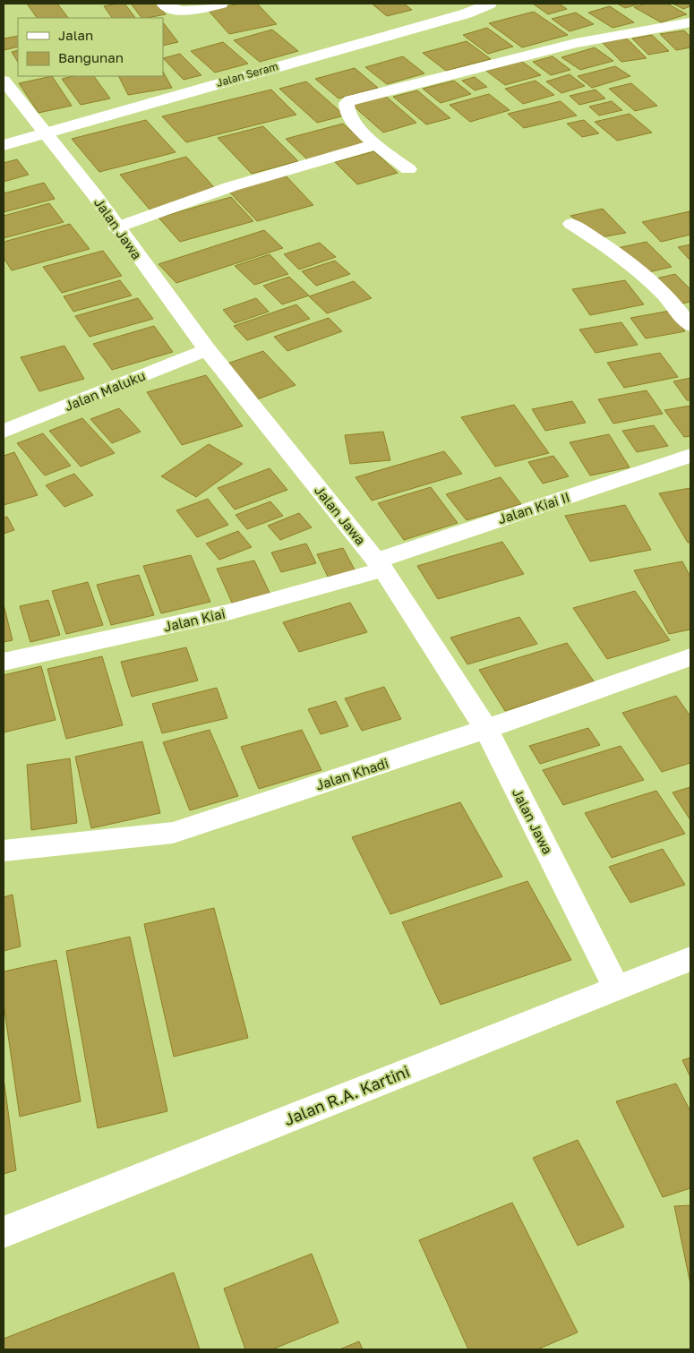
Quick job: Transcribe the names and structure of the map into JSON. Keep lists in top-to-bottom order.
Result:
{
  "streets": {
    "street": [
      "Jalan Seram",
      "Jalan Jawa",
      "Jalan Maluku",
      "Jalan Kiai II",
      "Jalan Kiai",
      "Jalan Khadi",
      "Jalan R.A. Kartini"
    ]
  },
  "crossings": [
    ["Jalan Seram", "Jalan Jawa"],
    ["Jalan Jawa", "Jalan Maluku"],
    ["Jalan Jawa", "Jalan Kiai II"],
    ["Jalan Jawa", "Jalan Kiai"],
    ["Jalan Jawa", "Jalan Khadi"],
    ["Jalan Jawa", "Jalan R.A. Kartini"],
    ["Jalan Kiai II", "Jalan Kiai"]
  ],
  "legend": ["Jalan", "Bangunan"]
}
